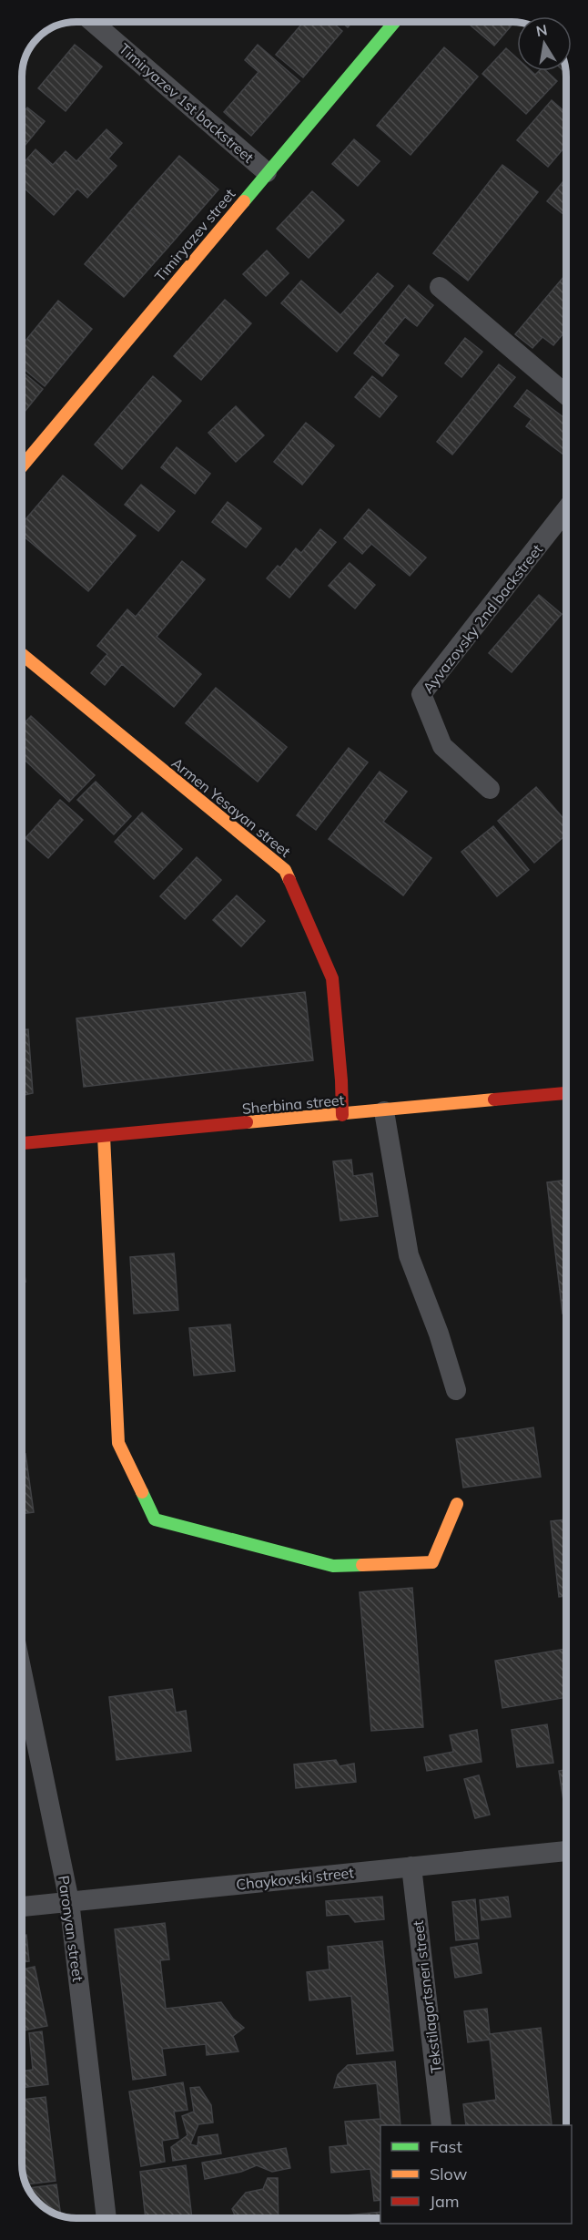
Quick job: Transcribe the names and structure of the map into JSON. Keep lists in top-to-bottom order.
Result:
{
  "streets": {
    "street": [
      "Timiryazev 1st backstreet",
      "Timiryazev street",
      "Ayvazovsky 2nd backstreet",
      "Armen Yesayan street",
      "Sherbina street",
      "Chaykovski street",
      "Paronyan street",
      "Tekstilagortsneri street"
    ]
  },
  "crossings": [
    ["Timiryazev 1st backstreet", "Timiryazev street"],
    ["Armen Yesayan street", "Sherbina street"],
    ["Chaykovski street", "Paronyan street"],
    ["Chaykovski street", "Tekstilagortsneri street"]
  ],
  "legend": ["Fast", "Slow", "Jam"],
  "north": "top"
}
